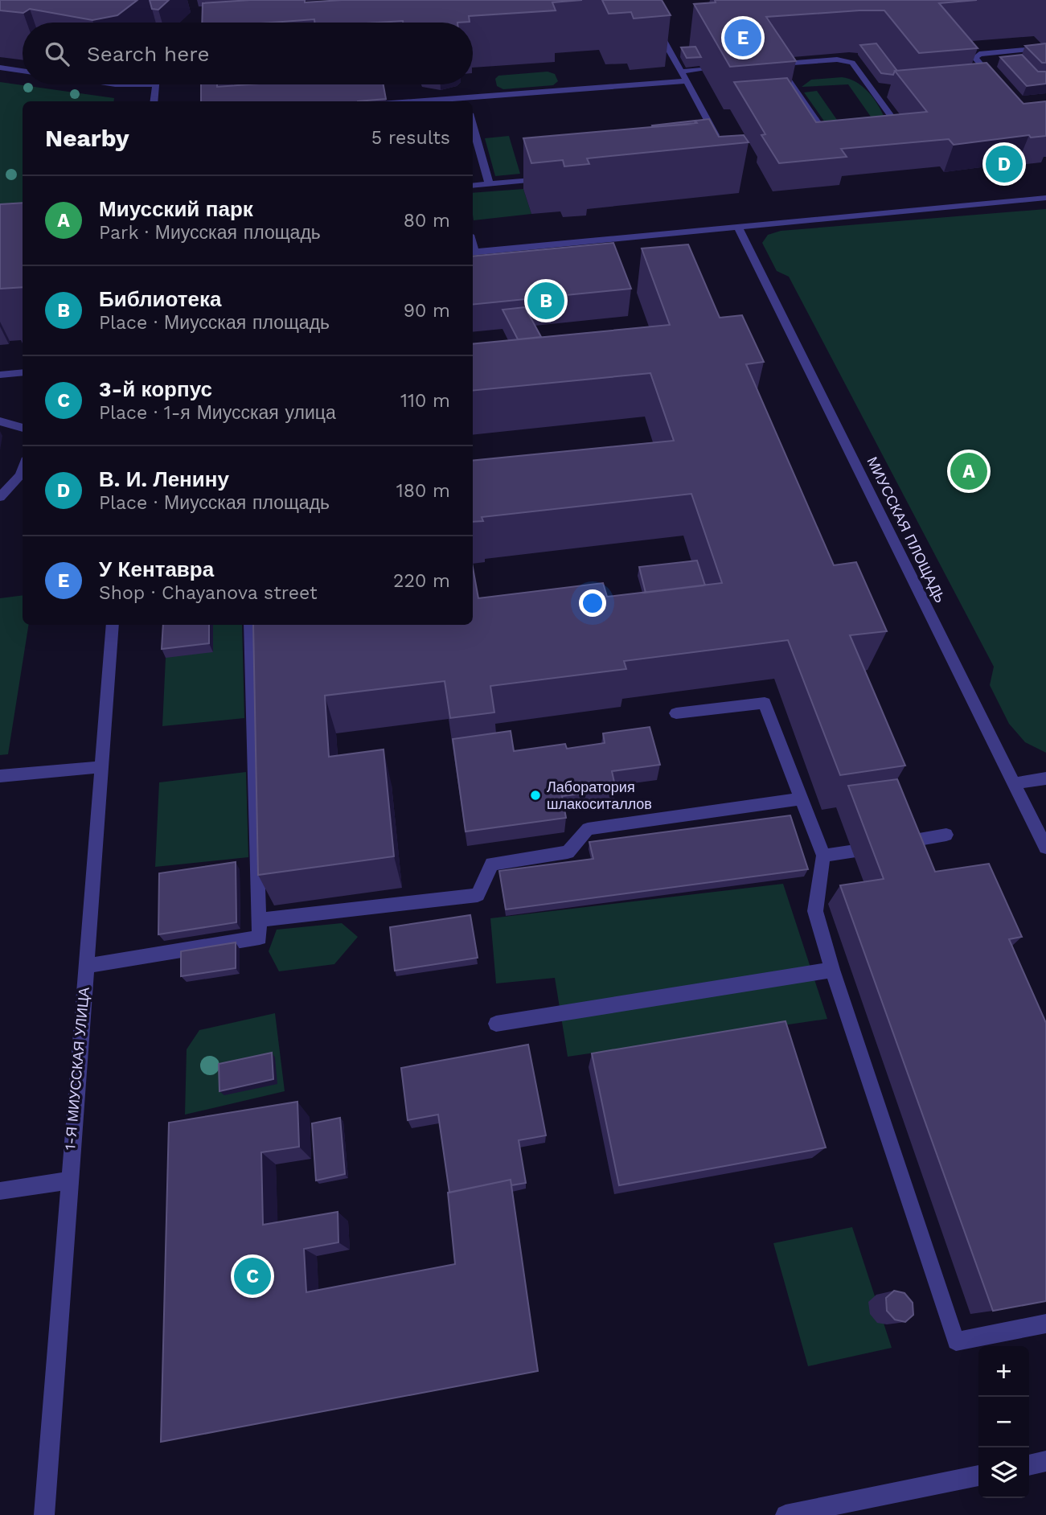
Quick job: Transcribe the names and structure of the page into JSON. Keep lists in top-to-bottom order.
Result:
{
  "streets": {
    "street": ["МИУССКАЯ ПЛОЩАДЬ", "1-Я МИУССКАЯ УЛИЦА"]
  },
  "places": ["Лаборатория шлакоситаллов"],
  "page": {
    "pins": [
      "E",
      "D",
      "B",
      "A",
      "C"
    ],
    "search": "Search here",
    "heading": ["Nearby", "5 results"],
    "list": [
      {
        "mark": "A",
        "name": "Миусский парк",
        "note": "Park · Миусская площадь",
        "value": "80 m"
      },
      {
        "mark": "B",
        "name": "Библиотека",
        "note": "Place · Миусская площадь",
        "value": "90 m"
      },
      {
        "mark": "C",
        "name": "3-й корпус",
        "note": "Place · 1-я Миусская улица",
        "value": "110 m"
      },
      {
        "mark": "D",
        "name": "В. И. Ленину",
        "note": "Place · Миусская площадь",
        "value": "180 m"
      },
      {
        "mark": "E",
        "name": "У Кентавра",
        "note": "Shop · Chayanova street",
        "value": "220 m"
      }
    ],
    "map_buttons": ["+", "−"]
  }
}
